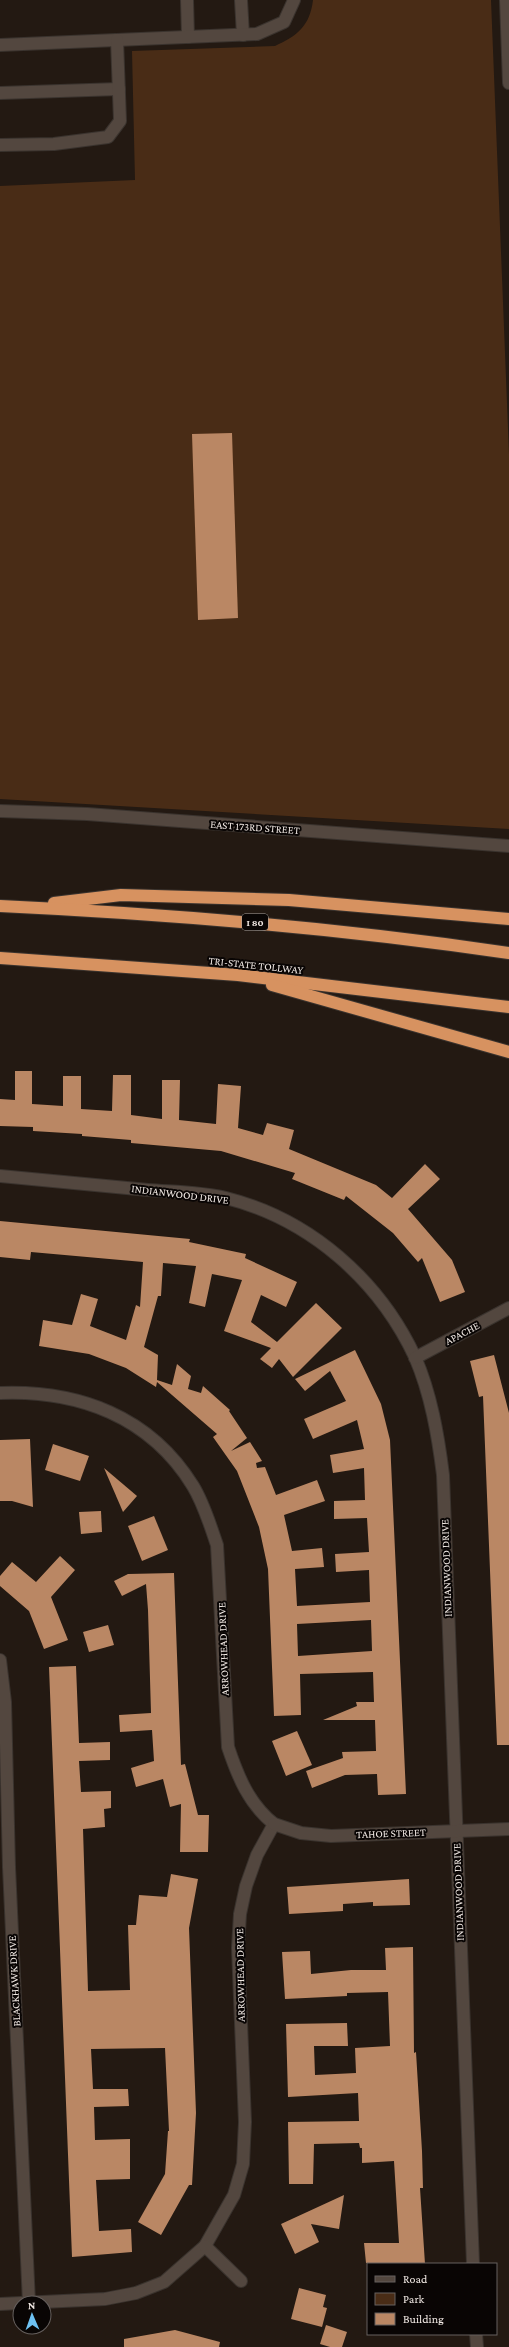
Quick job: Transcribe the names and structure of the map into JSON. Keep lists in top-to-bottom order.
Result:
{
  "streets": {
    "highway": ["I 80", "TRI-STATE TOLLWAY"],
    "street": [
      "EAST 173RD STREET",
      "INDIANWOOD DRIVE",
      "APACHE",
      "ARROWHEAD DRIVE",
      "TAHOE STREET",
      "BLACKHAWK DRIVE"
    ]
  },
  "crossings": [
    ["INDIANWOOD DRIVE", "APACHE"],
    ["INDIANWOOD DRIVE", "TAHOE STREET"],
    ["ARROWHEAD DRIVE", "TAHOE STREET"]
  ],
  "legend": ["Road", "Park", "Building"],
  "north": "top"
}
